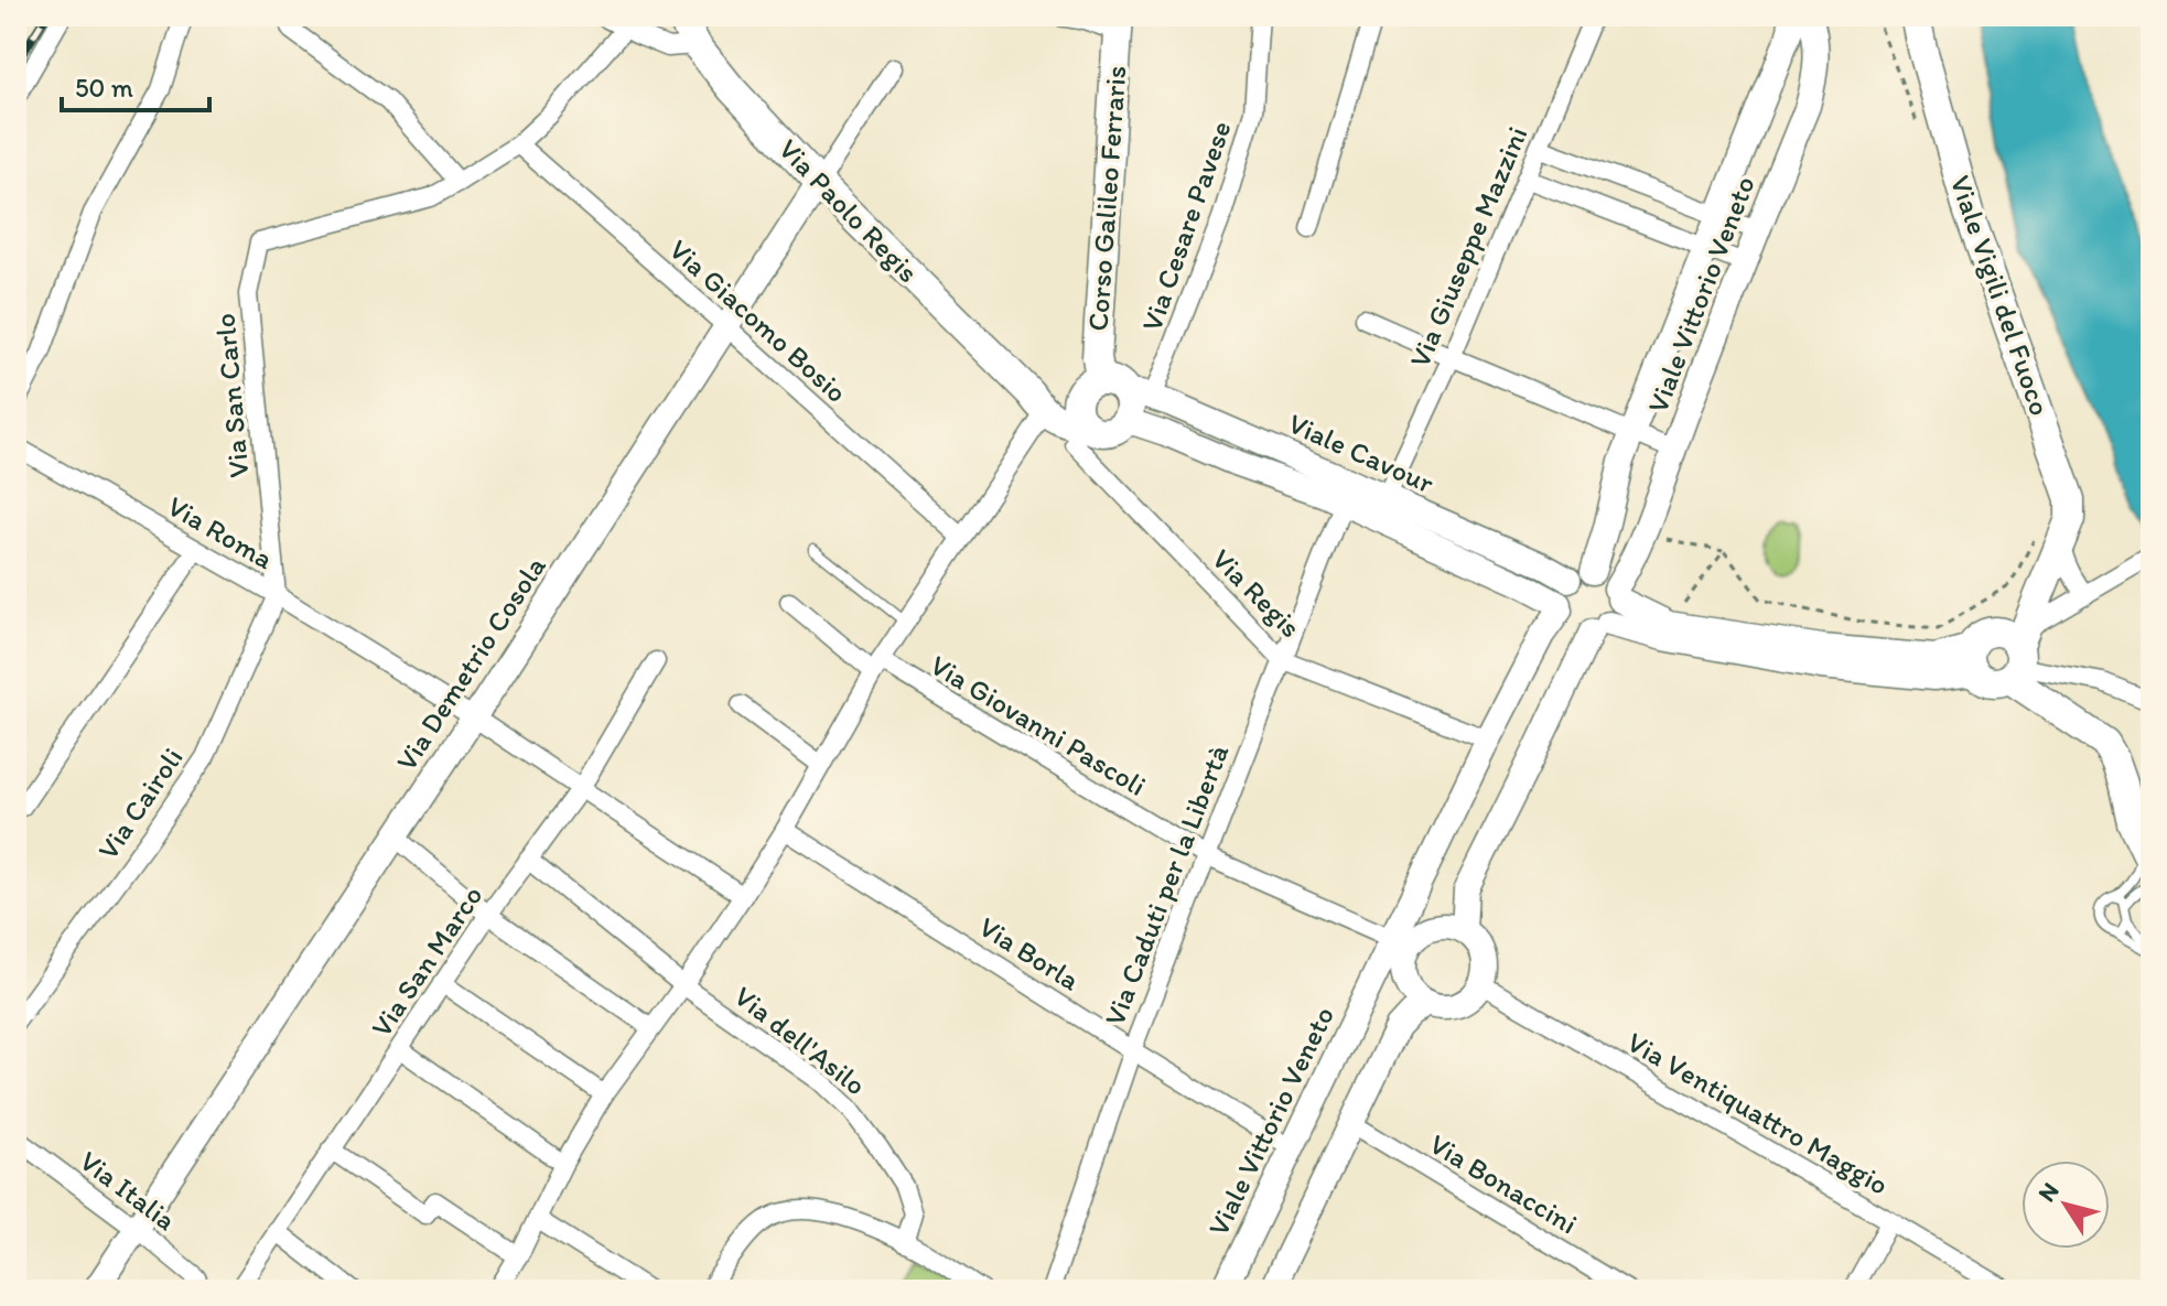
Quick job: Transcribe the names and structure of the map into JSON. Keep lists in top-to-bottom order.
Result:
{
  "streets": {
    "main road": [
      "Corso Galileo Ferraris",
      "Via Paolo Regis",
      "Viale Vittorio Veneto",
      "Viale Vigili del Fuoco",
      "Viale Cavour",
      "Via Demetrio Cosola"
    ],
    "street": [
      "Via Cesare Pavese",
      "Via Giuseppe Mazzini",
      "Via Giacomo Bosio",
      "Via San Carlo",
      "Via Roma",
      "Via Regis",
      "Via Giovanni Pascoli",
      "Via Cairoli",
      "Via Caduti per la Libertà",
      "Via Borla",
      "Via San Marco",
      "Via dell'Asilo",
      "Via Ventiquattro Maggio",
      "Via Bonaccini",
      "Via Italia"
    ]
  },
  "crossings": [
    ["Corso Galileo Ferraris", "Via Cesare Pavese"],
    ["Corso Galileo Ferraris", "Viale Cavour"],
    ["Via Paolo Regis", "Via Demetrio Cosola"],
    ["Via Cesare Pavese", "Viale Cavour"],
    ["Via Giuseppe Mazzini", "Viale Cavour"],
    ["Viale Vittorio Veneto", "Viale Cavour"],
    ["Viale Vittorio Veneto", "Via Giovanni Pascoli"],
    ["Viale Vittorio Veneto", "Via Borla"],
    ["Viale Vittorio Veneto", "Via Ventiquattro Maggio"],
    ["Via Giacomo Bosio", "Via San Carlo"],
    ["Via Giacomo Bosio", "Via Demetrio Cosola"],
    ["Via San Carlo", "Via Roma"],
    ["Via San Carlo", "Via Cairoli"],
    ["Viale Cavour", "Via Caduti per la Libertà"],
    ["Via Roma", "Via Demetrio Cosola"],
    ["Via Roma", "Via Cairoli"],
    ["Via Regis", "Via Caduti per la Libertà"],
    ["Via Demetrio Cosola", "Via Italia"],
    ["Via Giovanni Pascoli", "Via Caduti per la Libertà"],
    ["Via Giovanni Pascoli", "Via Ventiquattro Maggio"],
    ["Via Caduti per la Libertà", "Via Borla"],
    ["Via San Marco", "Via dell'Asilo"]
  ],
  "scale_bar": "50 m",
  "north": "top left"
}
